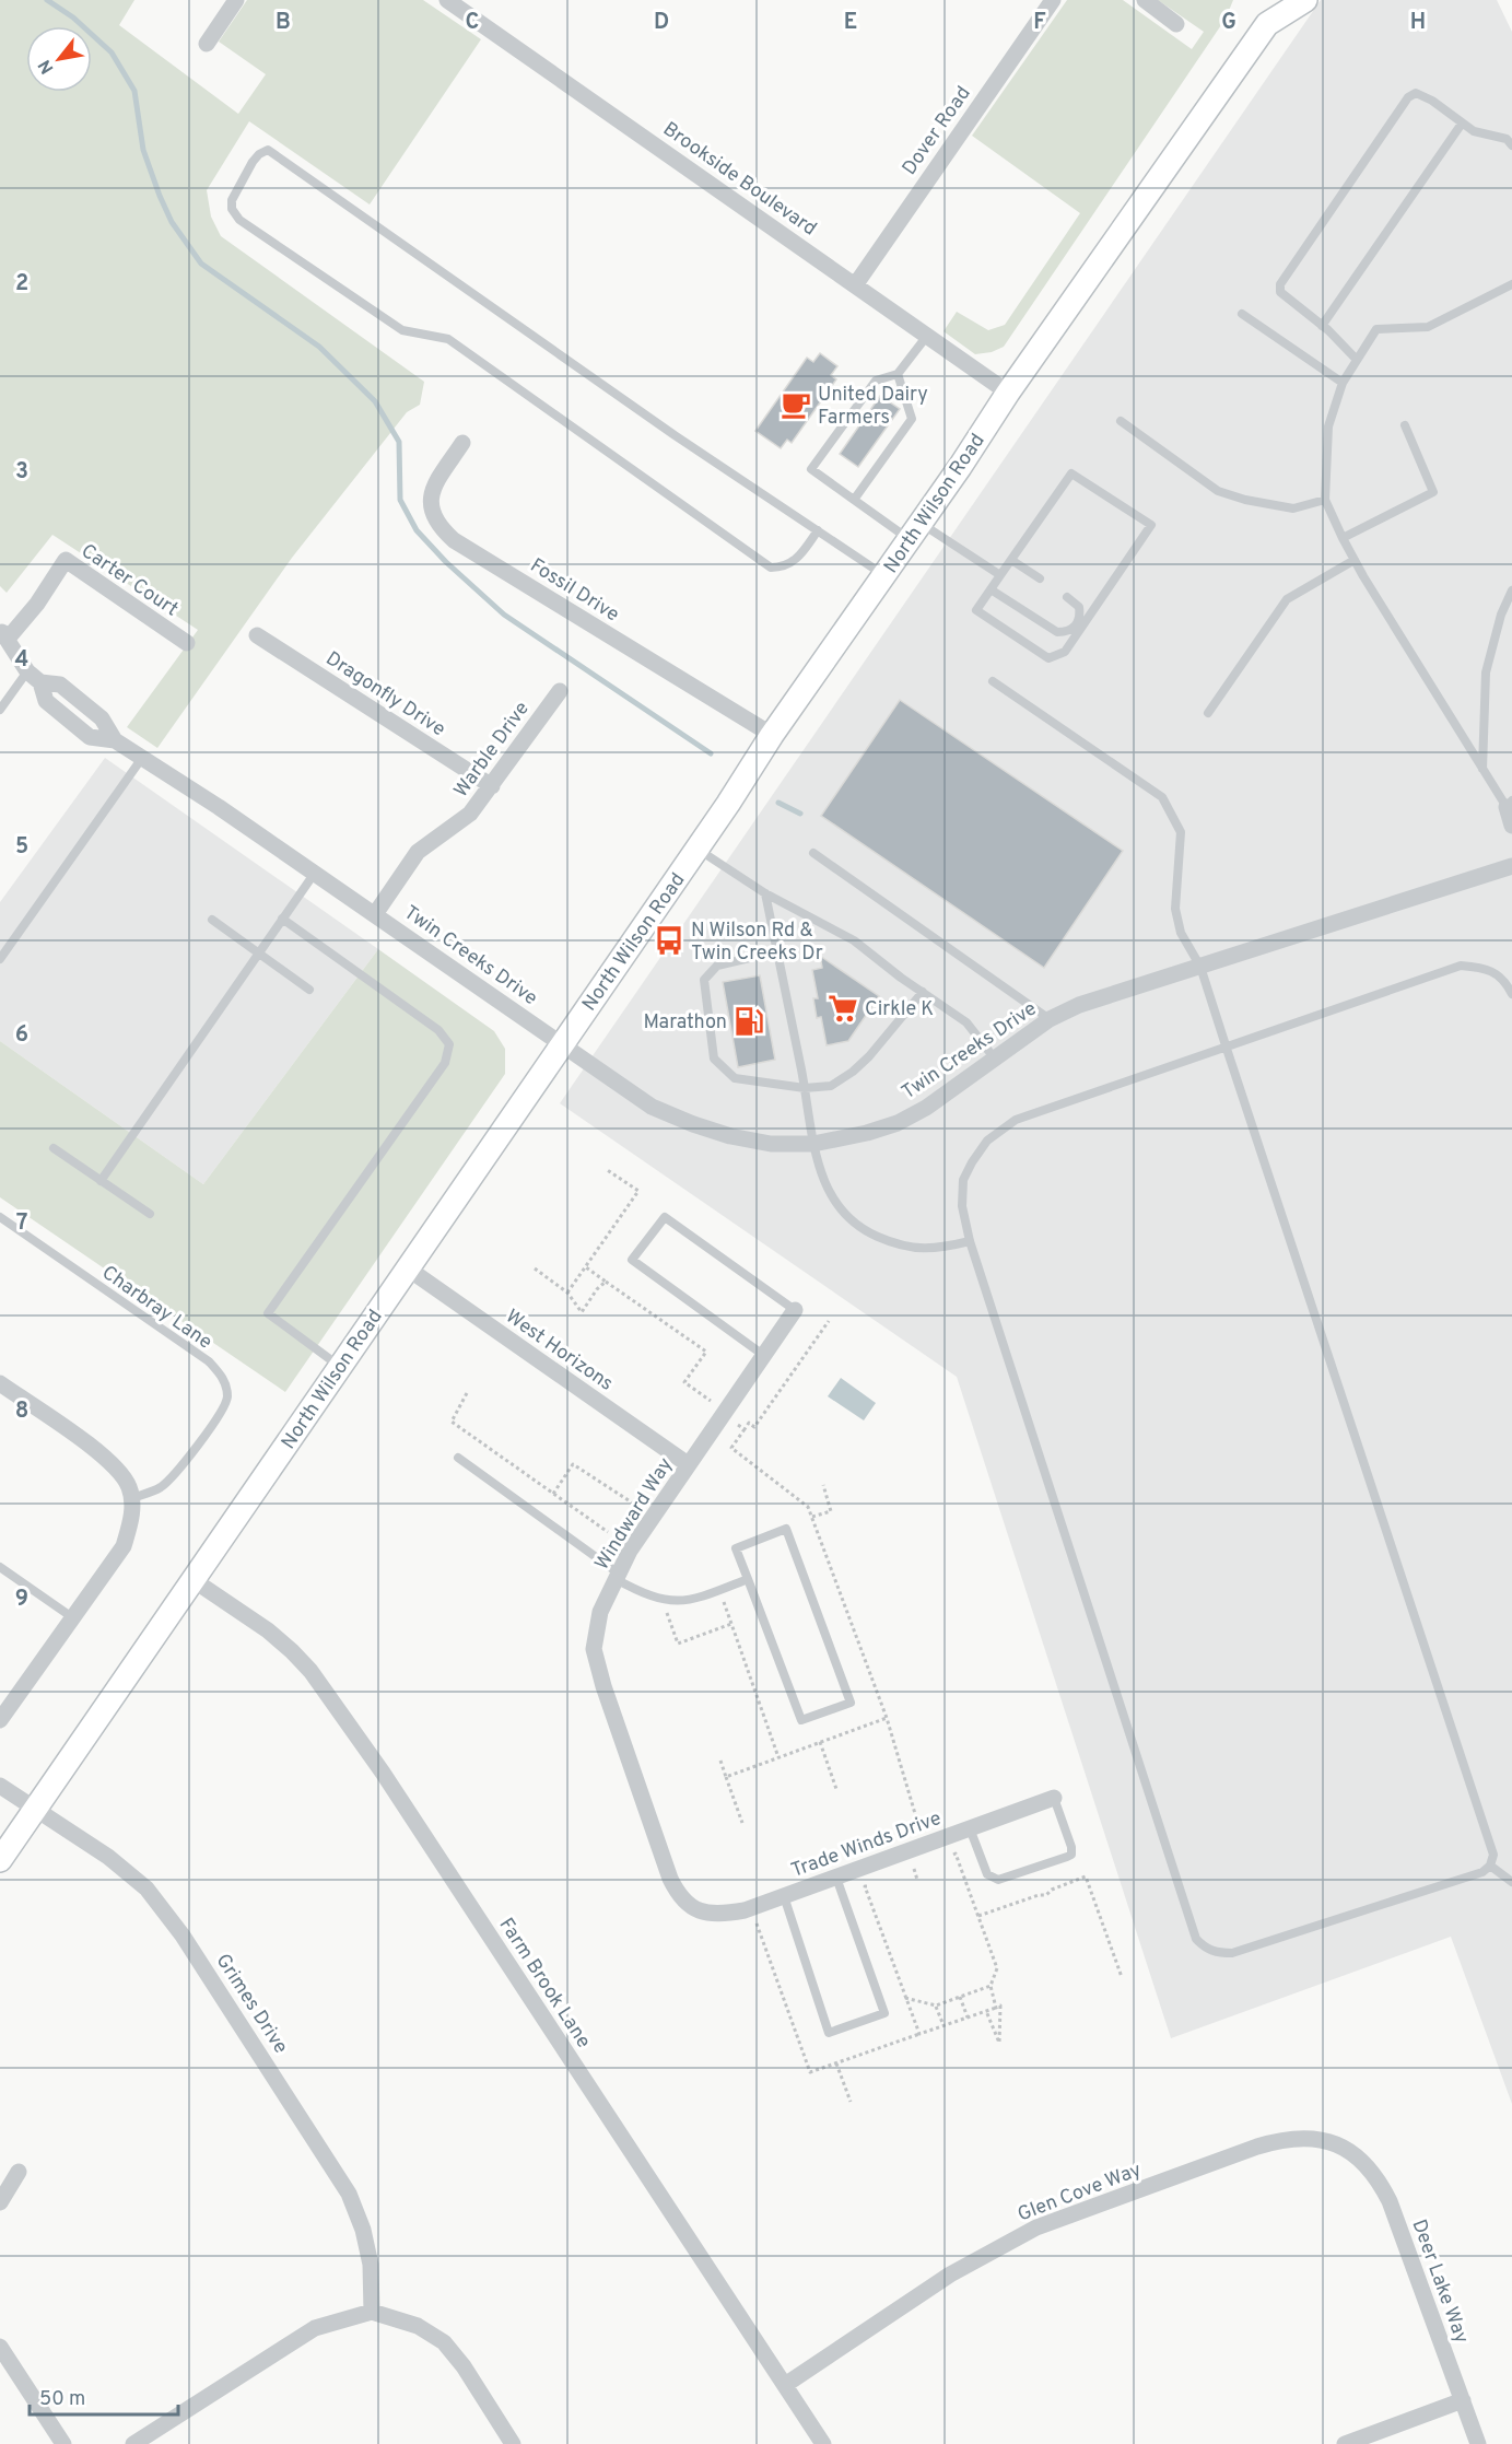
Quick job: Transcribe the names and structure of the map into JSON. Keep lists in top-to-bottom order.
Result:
{
  "streets": {
    "main road": ["North Wilson Road"],
    "street": [
      "Dover Road",
      "Brookside Boulevard",
      "Carter Court",
      "Fossil Drive",
      "Dragonfly Drive",
      "Warble Drive",
      "Twin Creeks Drive",
      "West Horizons",
      "Windward Way",
      "Trade Winds Drive",
      "Farm Brook Lane",
      "Grimes Drive",
      "Glen Cove Way",
      "Deer Lake Way"
    ],
    "lane": ["Charbray Lane"]
  },
  "crossings": [
    ["Dover Road", "Brookside Boulevard"],
    ["Brookside Boulevard", "North Wilson Road"],
    ["North Wilson Road", "Fossil Drive"],
    ["North Wilson Road", "Twin Creeks Drive"],
    ["North Wilson Road", "West Horizons"],
    ["North Wilson Road", "Farm Brook Lane"],
    ["North Wilson Road", "Grimes Drive"],
    ["Dragonfly Drive", "Warble Drive"],
    ["Warble Drive", "Twin Creeks Drive"],
    ["West Horizons", "Windward Way"],
    ["Windward Way", "Trade Winds Drive"],
    ["Farm Brook Lane", "Glen Cove Way"],
    ["Glen Cove Way", "Deer Lake Way"]
  ],
  "places": {
    "cafe": ["United Dairy Farmers"],
    "bus stop": ["N Wilson Rd & Twin Creeks Dr"],
    "supermarket": ["Cirkle K"],
    "fuel station": ["Marathon"]
  },
  "scale_bar": "50 m",
  "north": "bottom left",
  "grid": {
    "columns": [
      "B",
      "C",
      "D",
      "E",
      "F",
      "G",
      "H"
    ],
    "rows": [
      "2",
      "3",
      "4",
      "5",
      "6",
      "7",
      "8",
      "9"
    ]
  }
}
